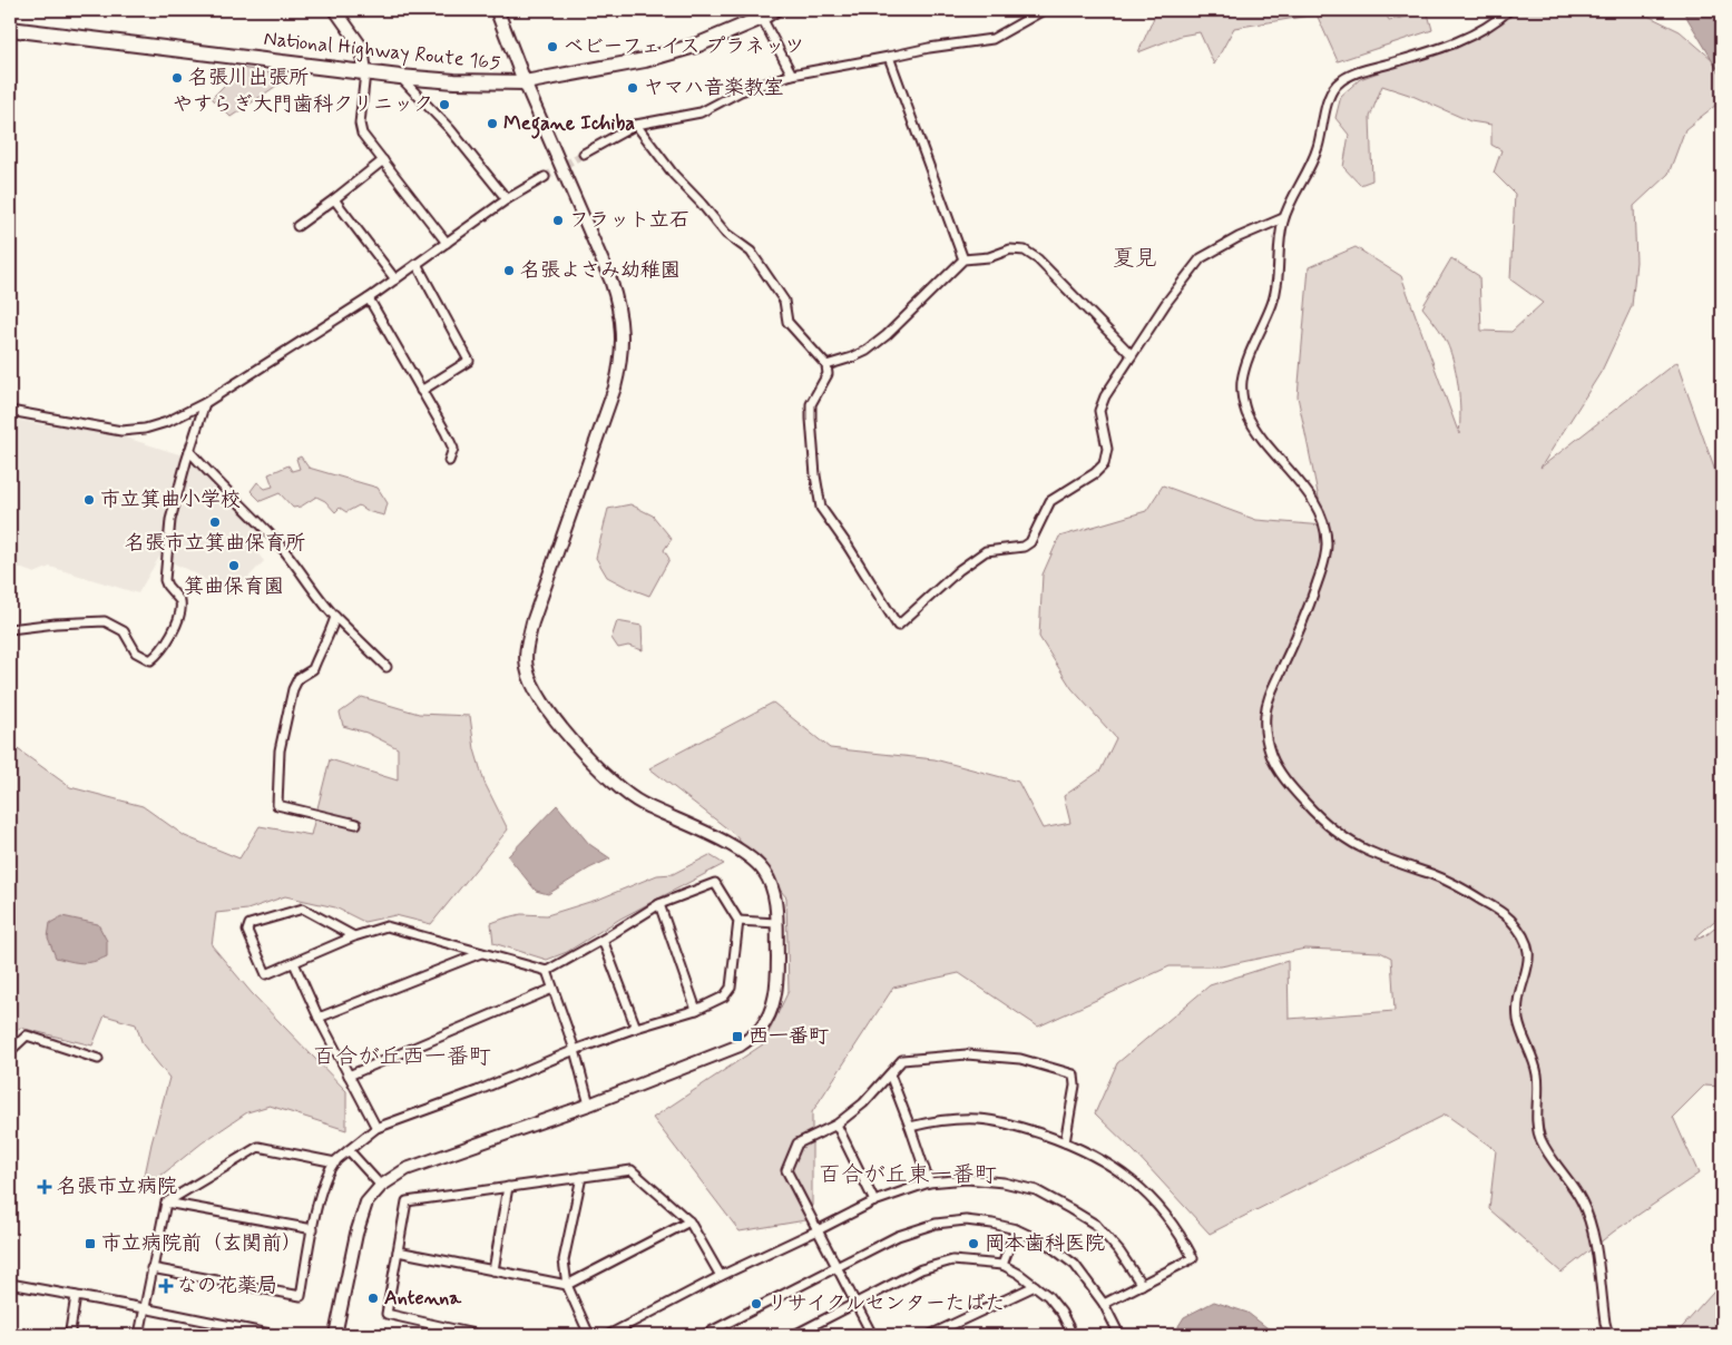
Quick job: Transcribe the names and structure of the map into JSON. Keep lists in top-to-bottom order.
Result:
{
  "streets": {
    "highway": ["National Highway Route 165"]
  },
  "districts": ["夏見", "百合が丘西一番町", "百合が丘東一番町"],
  "places": {
    "other": [
      "ベビーフェイス プラネッツ",
      "名張川出張所",
      "ヤマハ音楽教室",
      "やすらぎ大門歯科クリニック",
      "Megane Ichiba",
      "フラット立石",
      "名張よさみ幼稚園",
      "市立箕曲小学校",
      "名張市立箕曲保育所",
      "箕曲保育園",
      "岡本歯科医院",
      "Antenna",
      "リサイクルセンターたばた"
    ],
    "transit": ["西一番町", "市立病院前（玄関前）"],
    "health": ["名張市立病院", "なの花薬局"]
  }
}
